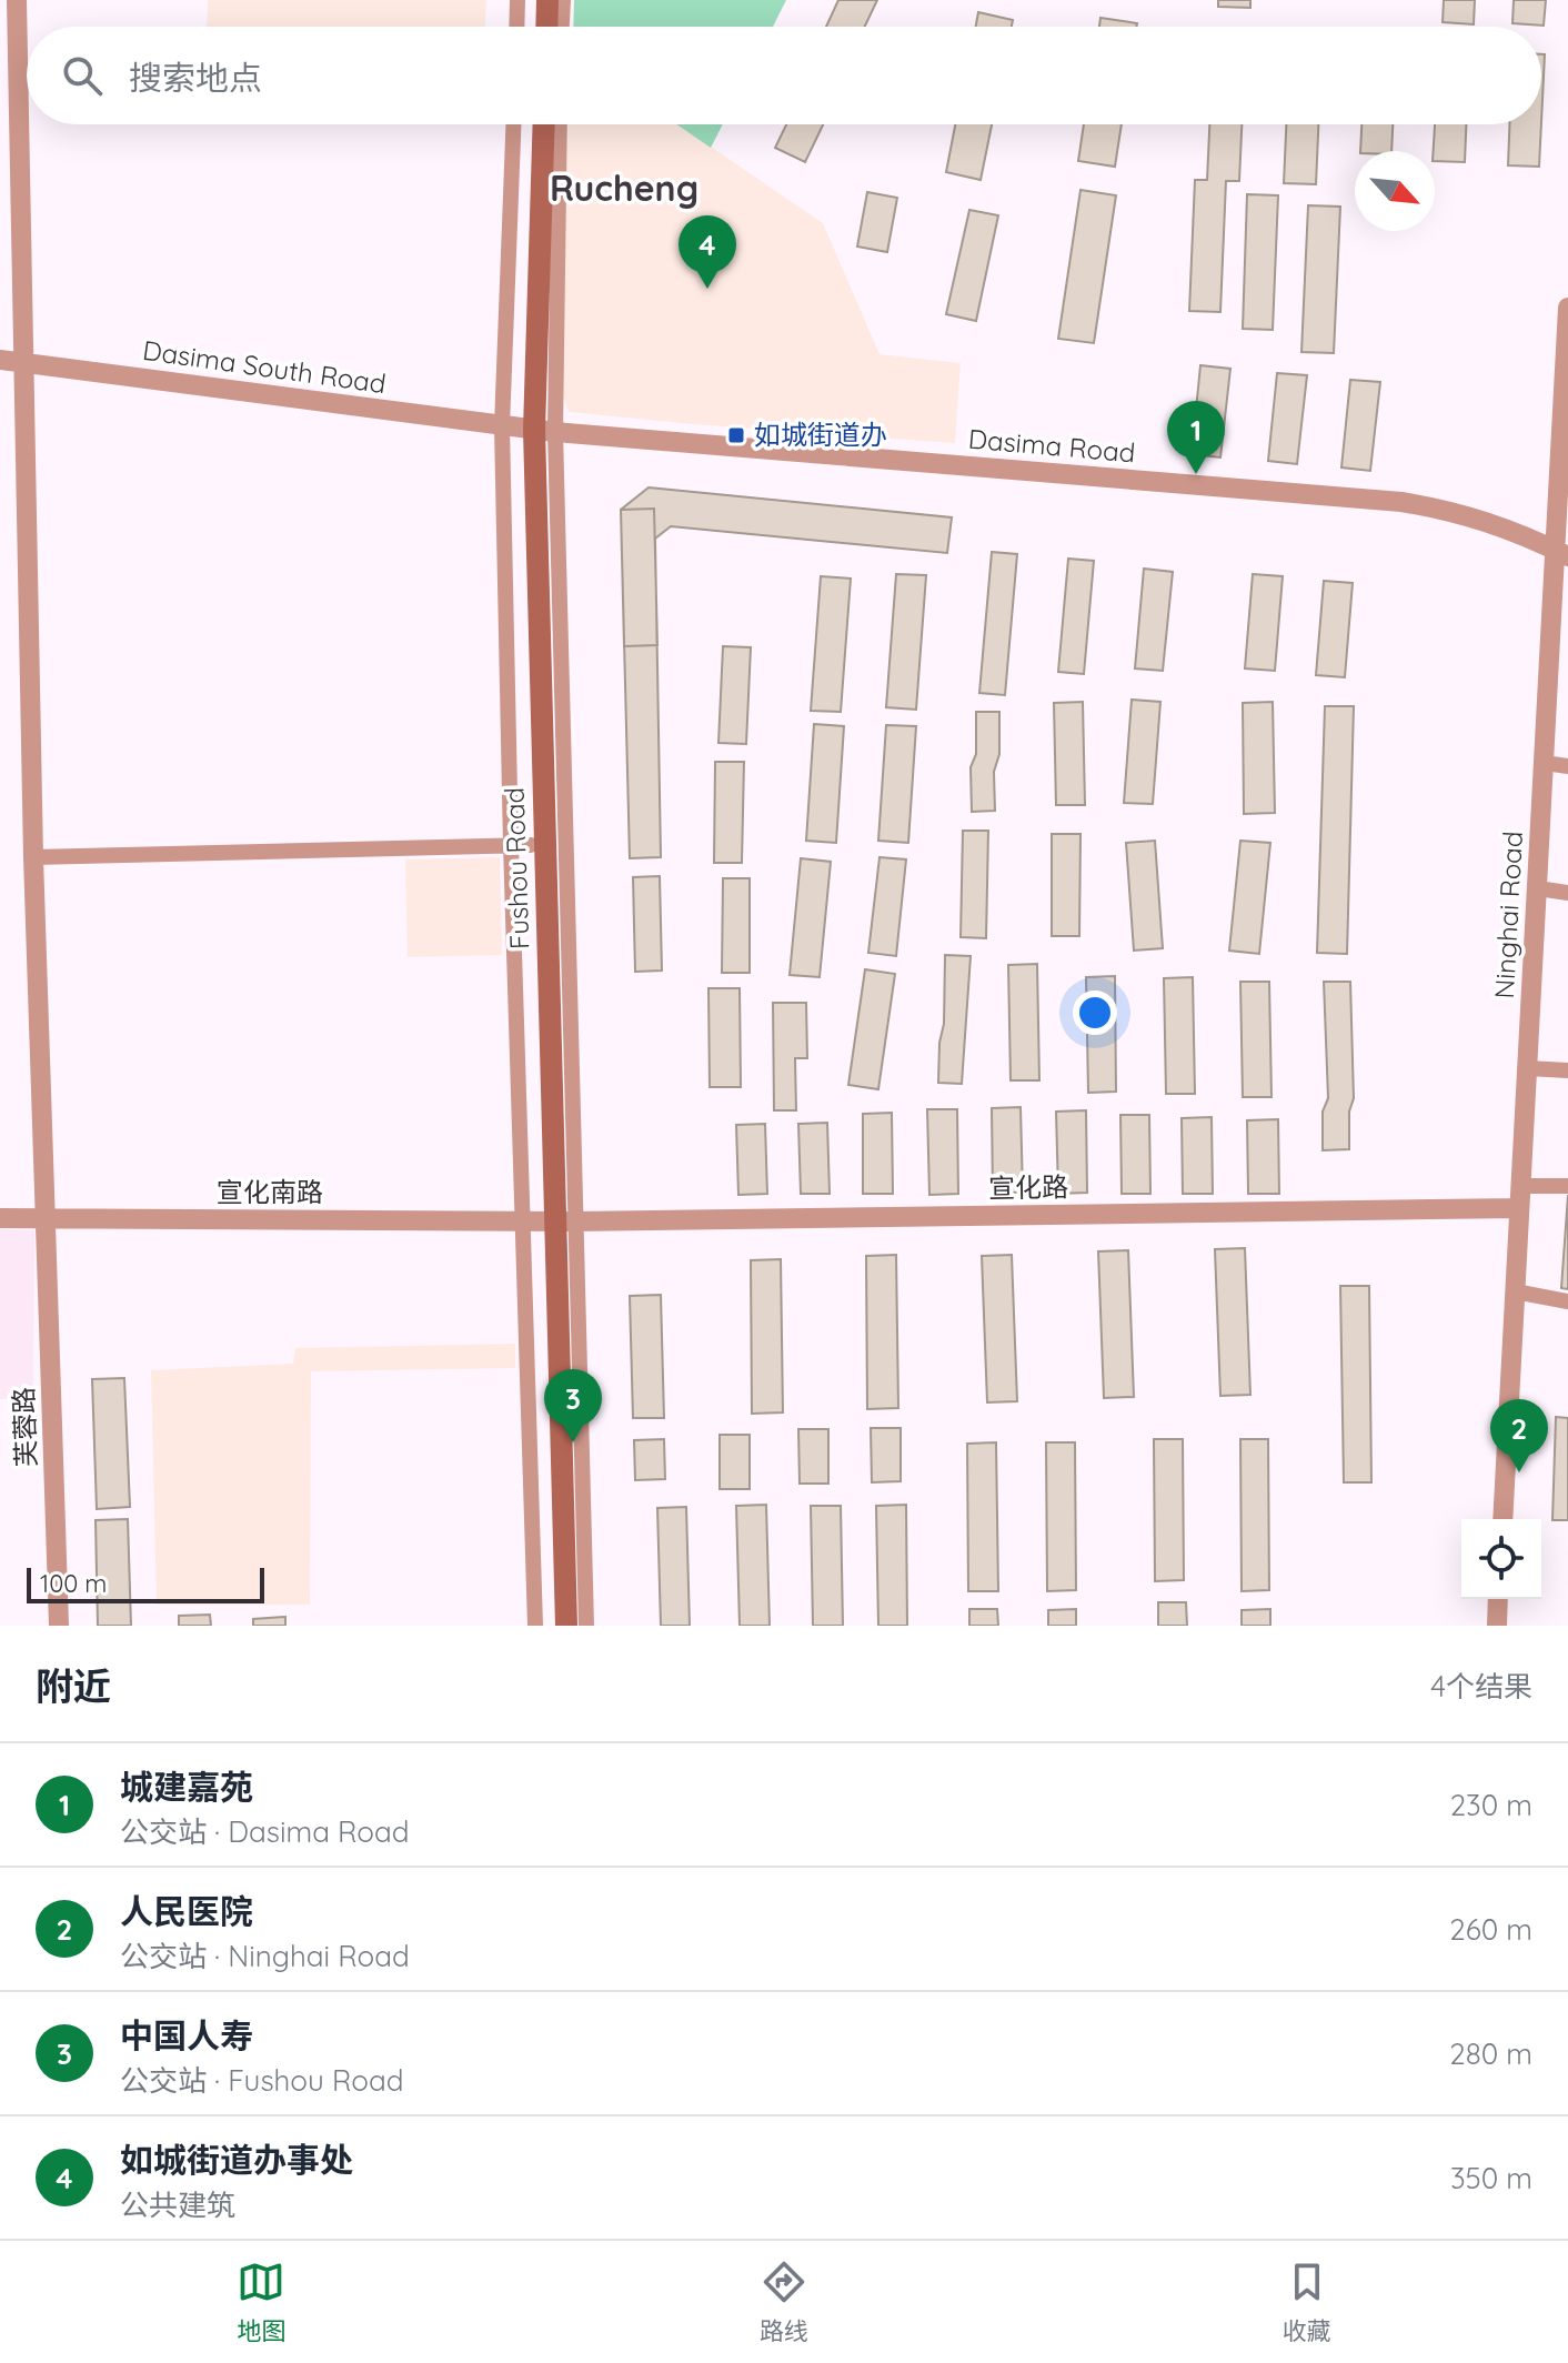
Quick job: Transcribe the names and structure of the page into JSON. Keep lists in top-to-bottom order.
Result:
{
  "streets": {
    "main road": ["Fushou Road"],
    "street": [
      "Dasima South Road",
      "Dasima Road",
      "Ninghai Road",
      "宣化路",
      "宣化南路",
      "芙蓉路"
    ]
  },
  "crossings": [
    ["Dasima South Road", "Dasima Road"],
    ["Dasima South Road", "Fushou Road"],
    ["Dasima South Road", "芙蓉路"],
    ["Dasima Road", "Fushou Road"],
    ["Dasima Road", "Ninghai Road"],
    ["Fushou Road", "宣化路"],
    ["Fushou Road", "宣化南路"],
    ["Ninghai Road", "宣化路"],
    ["宣化路", "宣化南路"],
    ["宣化南路", "芙蓉路"]
  ],
  "districts": ["Rucheng"],
  "places": {
    "transit": ["如城街道办"]
  },
  "scale_bar": "100 m",
  "north": "bottom right",
  "page": {
    "search": "搜索地点",
    "pins": [
      "4",
      "1",
      "3",
      "2"
    ],
    "scale": "100 m",
    "heading": ["附近", "4个结果"],
    "list": [
      {
        "mark": "1",
        "name": "城建嘉苑",
        "note": "公交站 · Dasima Road",
        "value": "230 m"
      },
      {
        "mark": "2",
        "name": "人民医院",
        "note": "公交站 · Ninghai Road",
        "value": "260 m"
      },
      {
        "mark": "3",
        "name": "中国人寿",
        "note": "公交站 · Fushou Road",
        "value": "280 m"
      },
      {
        "mark": "4",
        "name": "如城街道办事处",
        "note": "公共建筑",
        "value": "350 m"
      }
    ],
    "nav": ["地图", "路线", "收藏"]
  }
}
